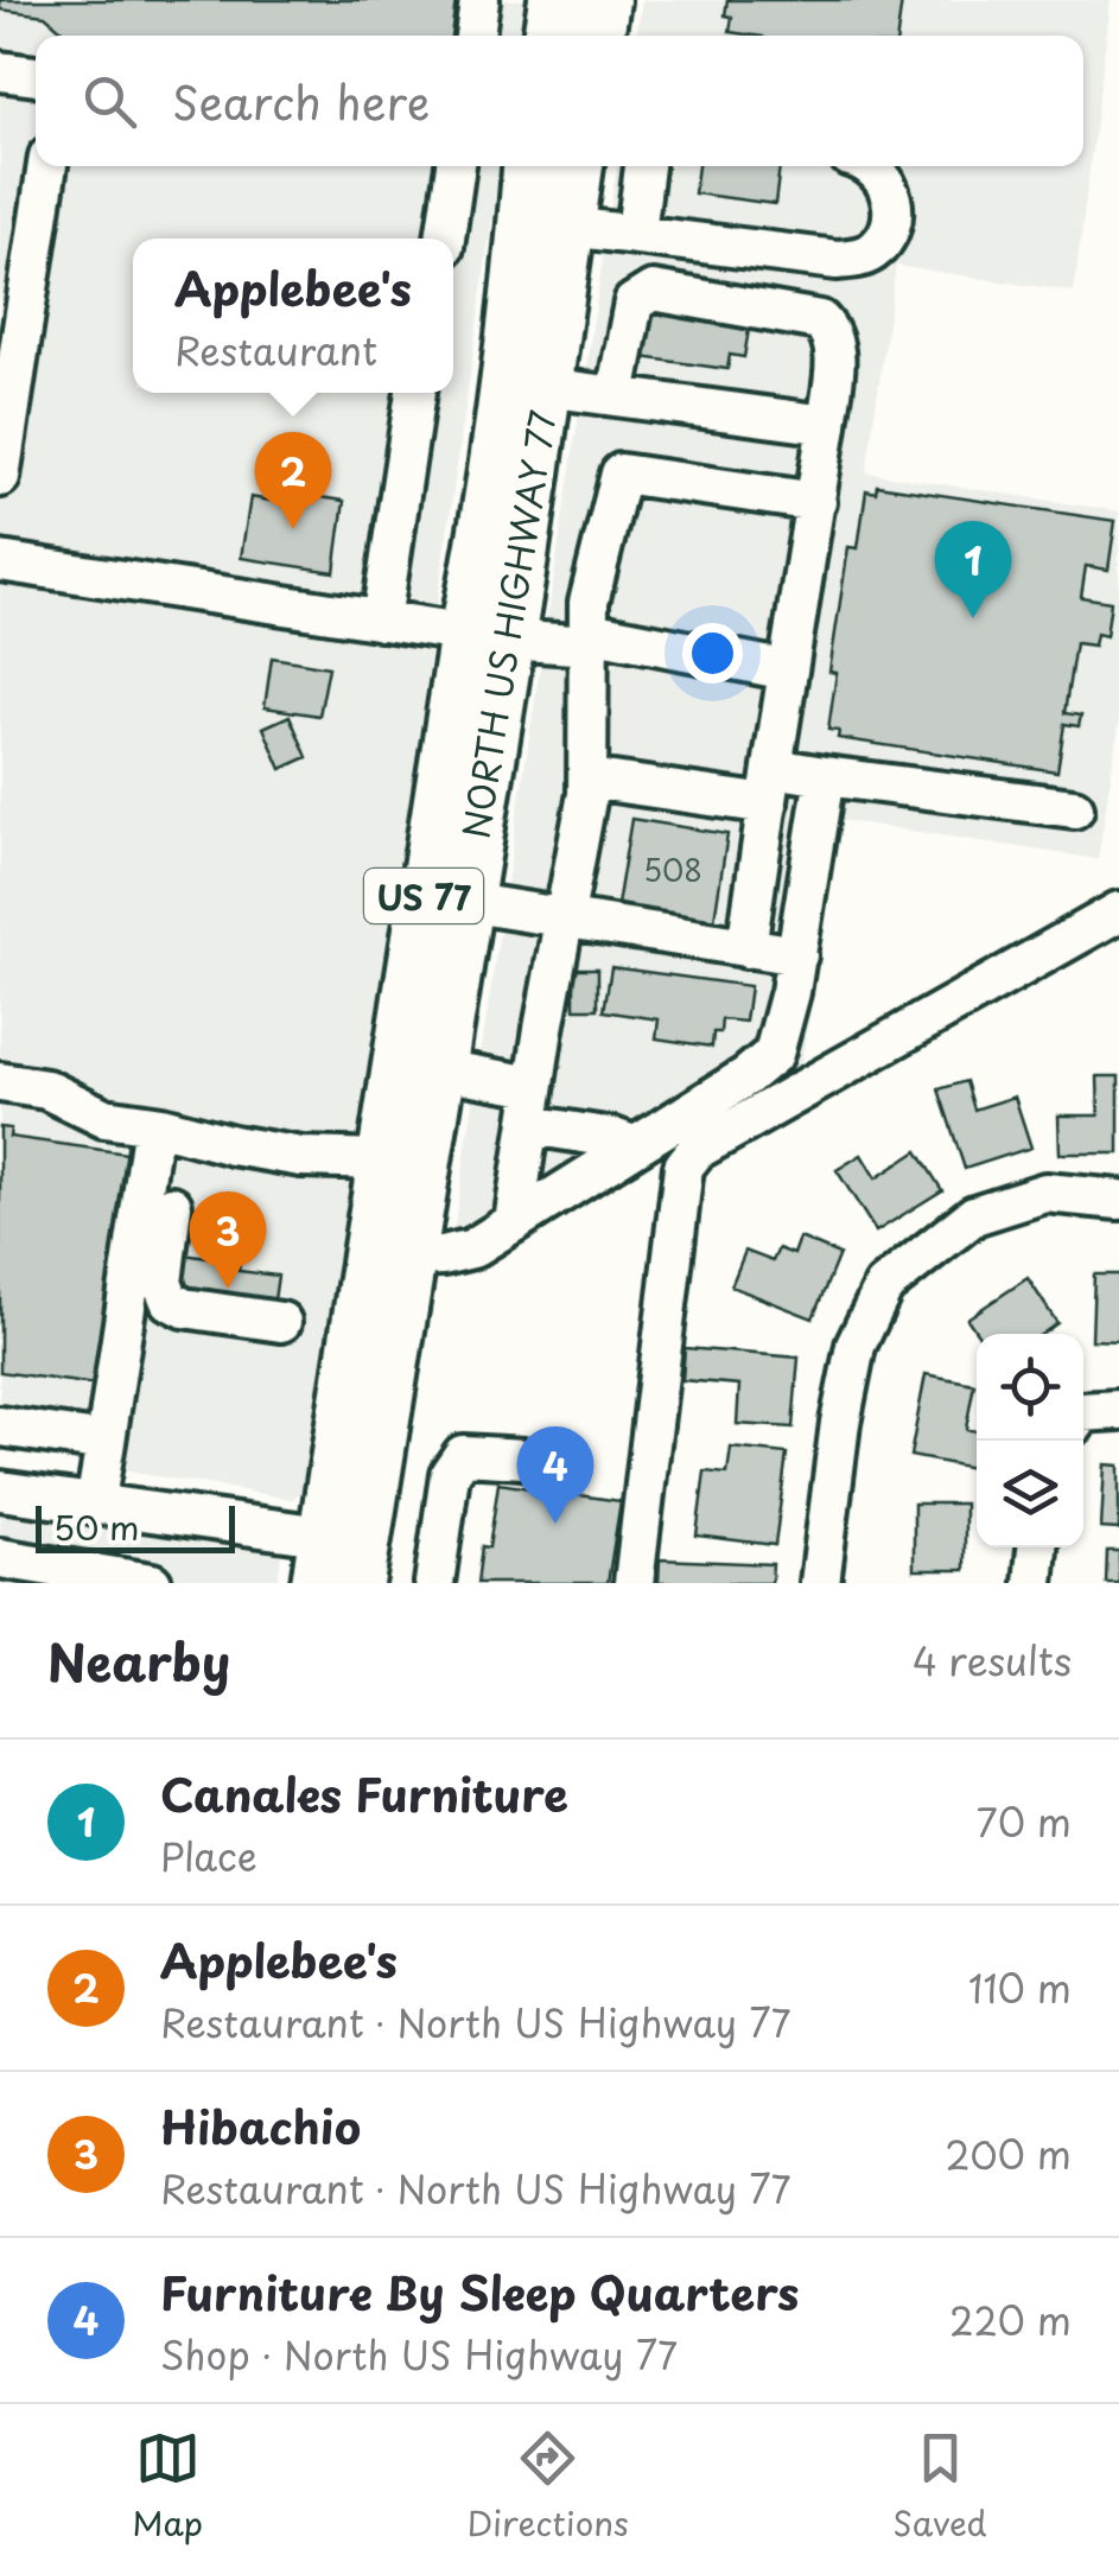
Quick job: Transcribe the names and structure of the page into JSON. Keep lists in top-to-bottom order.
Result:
{
  "streets": {
    "main road": ["NORTH US HIGHWAY 77", "US 77"]
  },
  "house_numbers": ["508"],
  "scale_bar": "50 m",
  "page": {
    "search": "Search here",
    "popup": ["Applebee's", "Restaurant"],
    "pins": [
      "2",
      "1",
      "3",
      "4"
    ],
    "scale": "50 m",
    "heading": ["Nearby", "4 results"],
    "list": [
      {
        "mark": "1",
        "name": "Canales Furniture",
        "note": "Place",
        "value": "70 m"
      },
      {
        "mark": "2",
        "name": "Applebee's",
        "note": "Restaurant · North US Highway 77",
        "value": "110 m"
      },
      {
        "mark": "3",
        "name": "Hibachio",
        "note": "Restaurant · North US Highway 77",
        "value": "200 m"
      },
      {
        "mark": "4",
        "name": "Furniture By Sleep Quarters",
        "note": "Shop · North US Highway 77",
        "value": "220 m"
      }
    ],
    "nav": ["Map", "Directions", "Saved"]
  }
}
